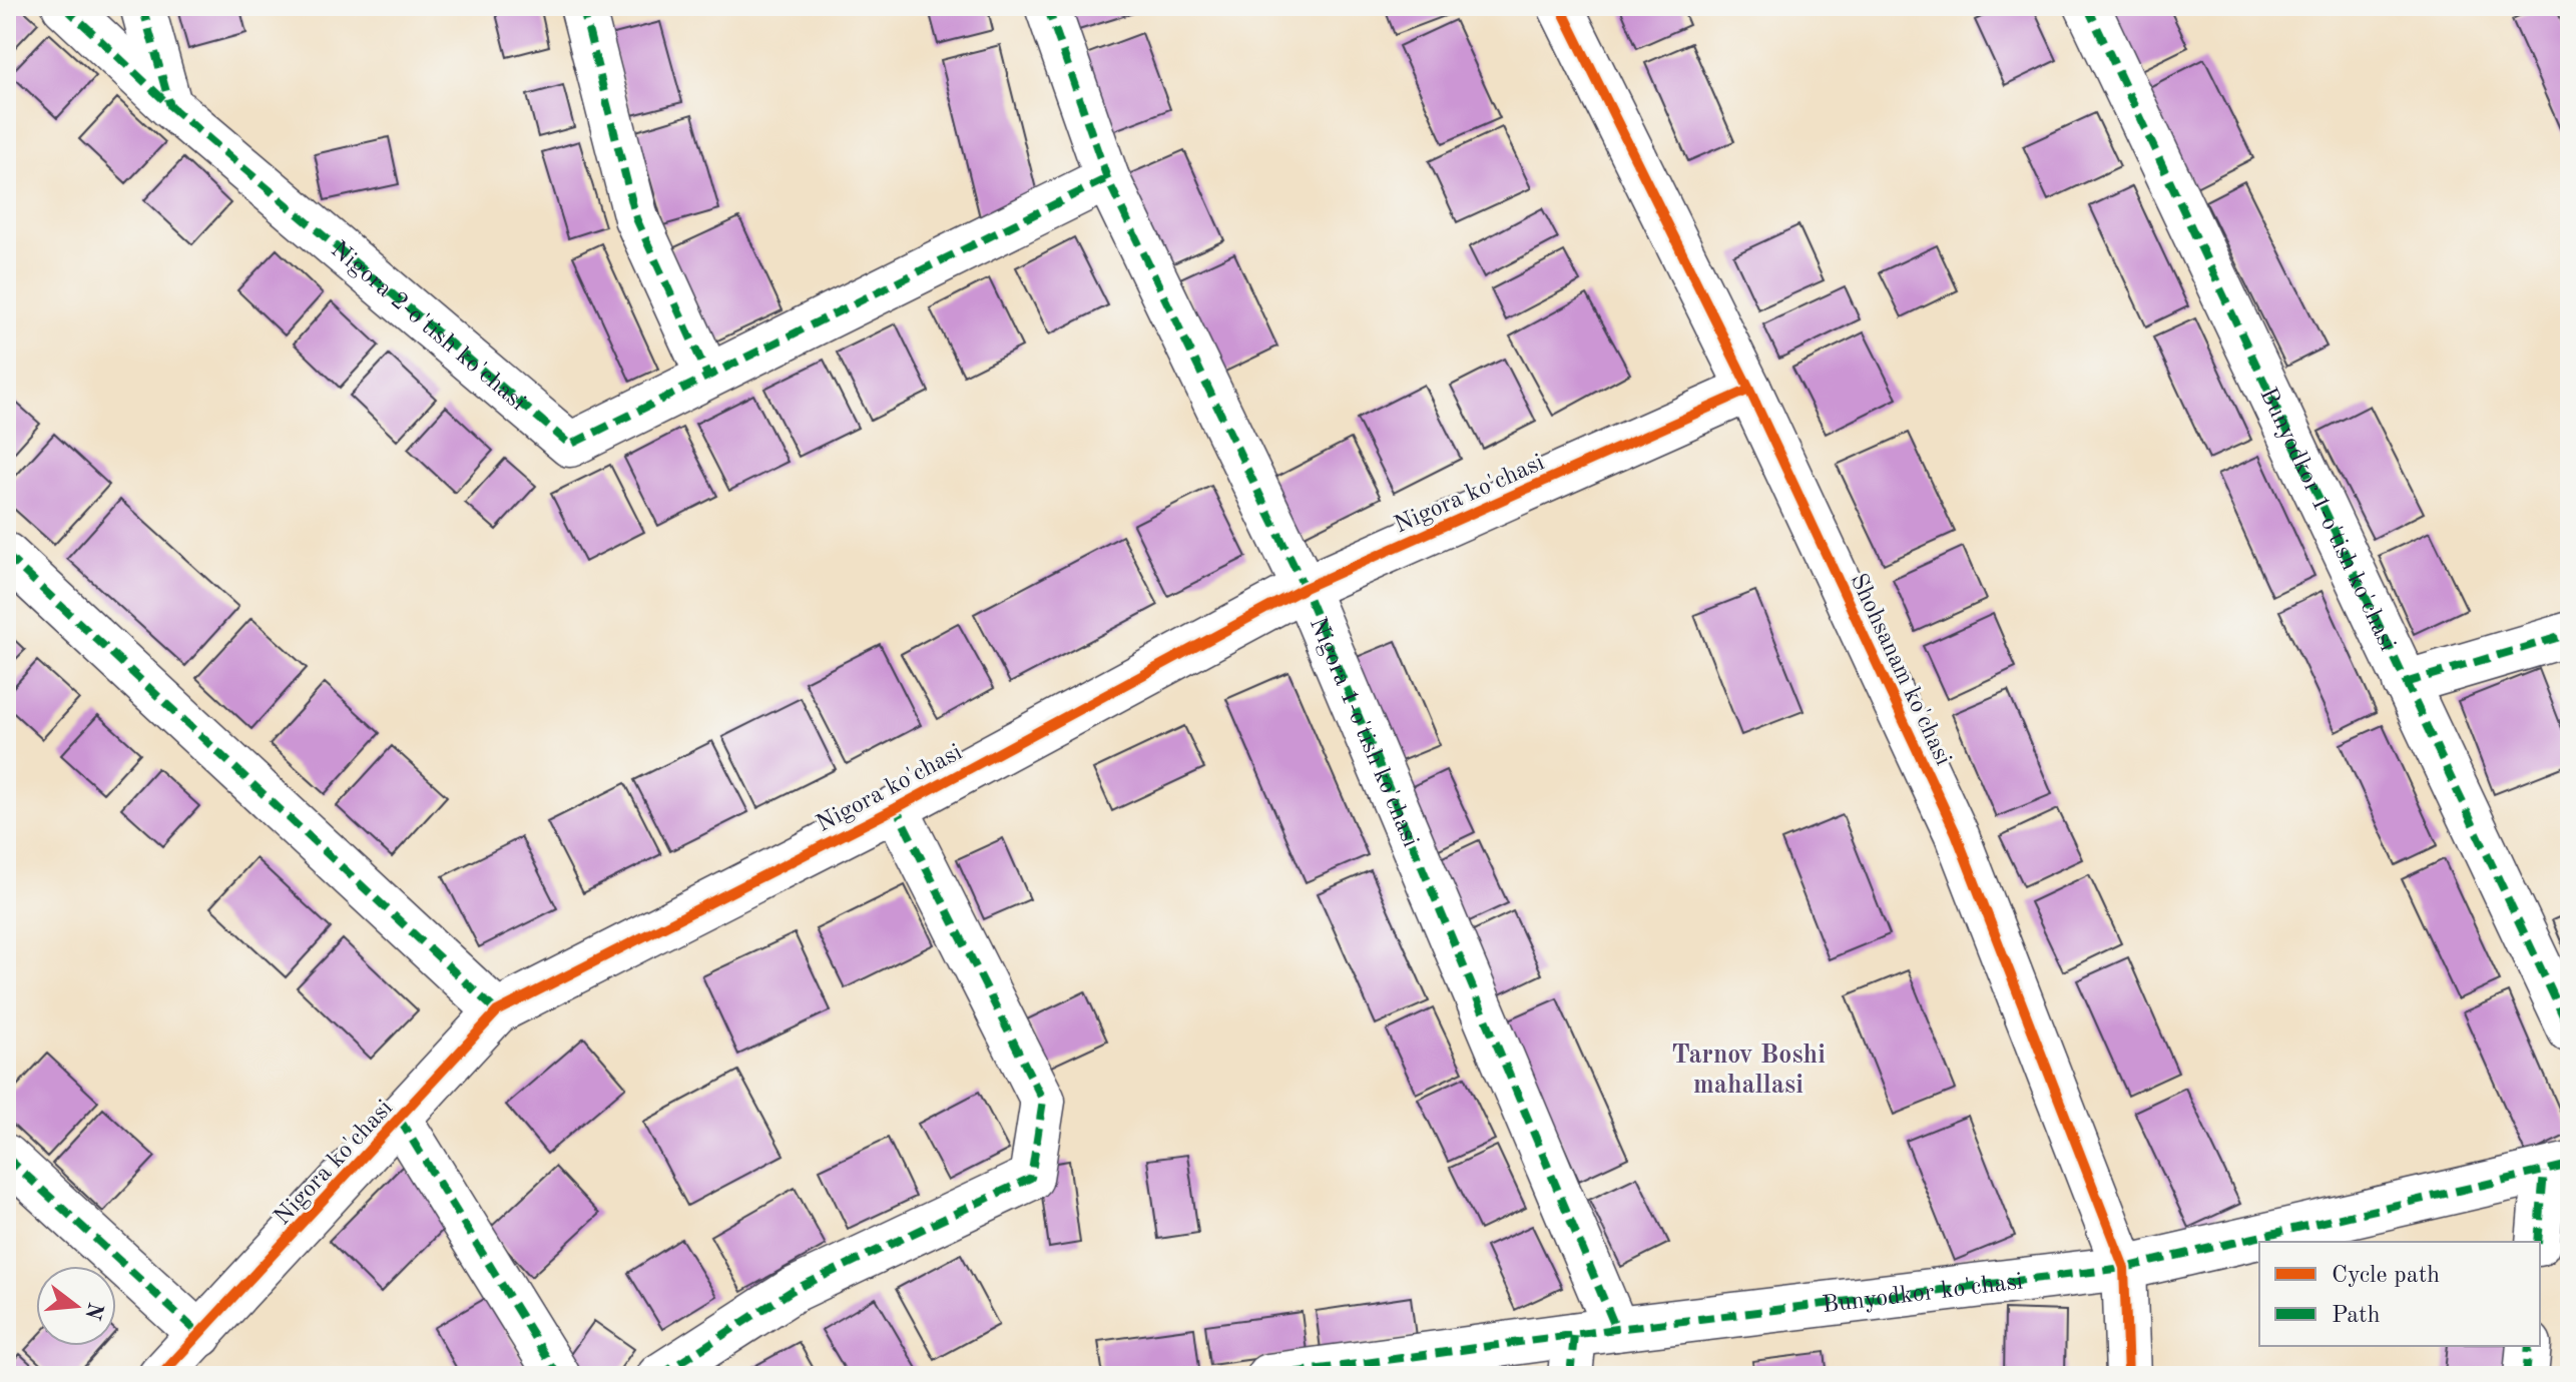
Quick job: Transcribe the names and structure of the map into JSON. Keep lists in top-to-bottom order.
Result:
{
  "streets": {
    "street": [
      "Nigora 2-o'tish ko'chasi",
      "Nigora ko'chasi",
      "Bunyodkor 1-o'tish ko'chasi",
      "Shohsanam ko'chasi",
      "Nigora 1-o'tish ko'chasi",
      "Bunyodkor ko'chasi"
    ]
  },
  "crossings": [
    ["Nigora 2-o'tish ko'chasi", "Nigora 1-o'tish ko'chasi"],
    ["Nigora ko'chasi", "Shohsanam ko'chasi"],
    ["Nigora ko'chasi", "Nigora 1-o'tish ko'chasi"],
    ["Shohsanam ko'chasi", "Bunyodkor ko'chasi"],
    ["Nigora 1-o'tish ko'chasi", "Bunyodkor ko'chasi"]
  ],
  "districts": ["Tarnov Boshi mahallasi"],
  "legend": ["Cycle path", "Path"],
  "north": "right"
}
